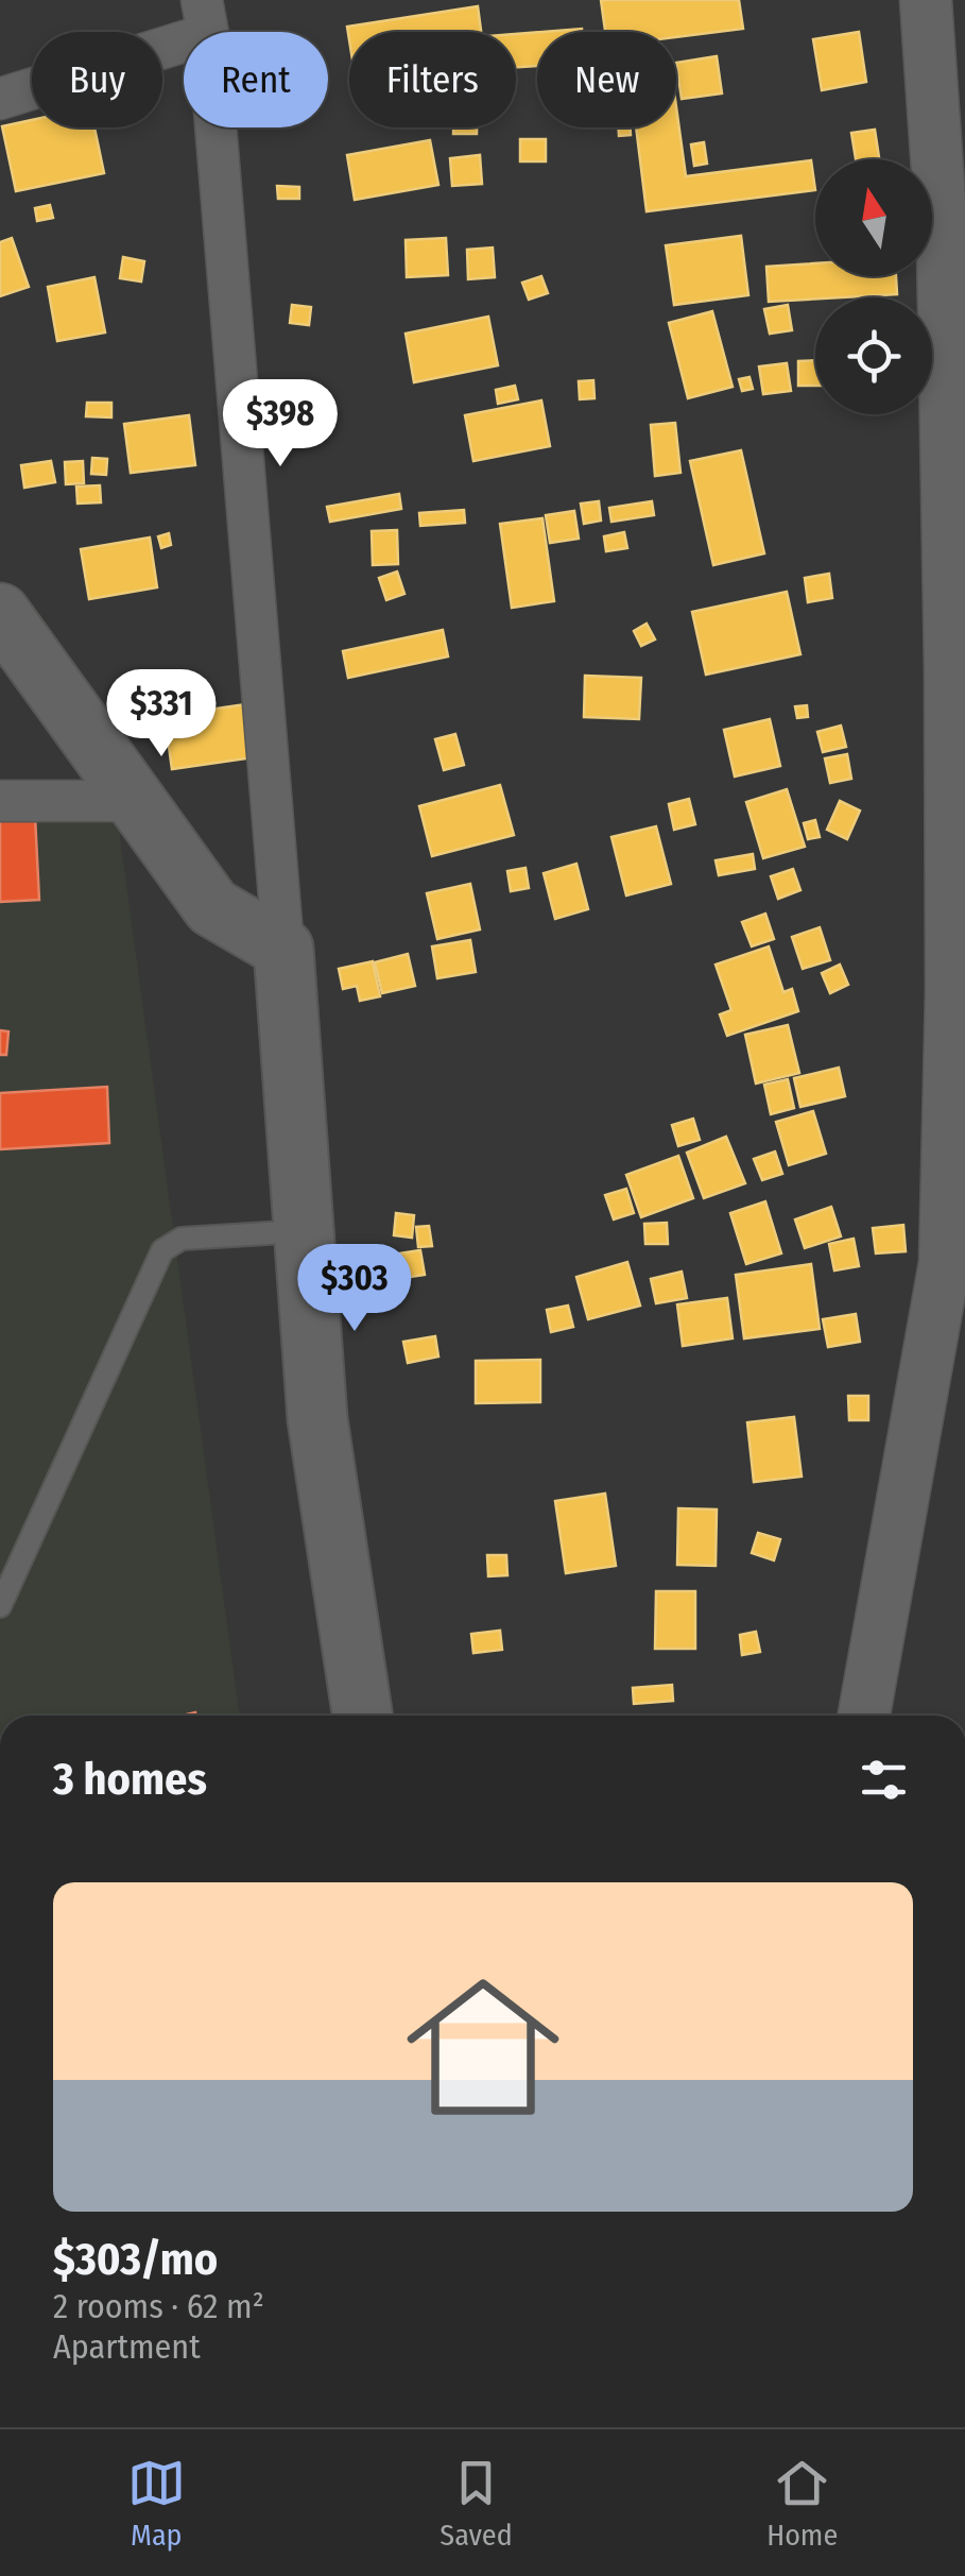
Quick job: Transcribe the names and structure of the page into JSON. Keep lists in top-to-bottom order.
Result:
{
  "north": "top",
  "page": {
    "chip": [
      "Buy",
      "Rent",
      "Filters",
      "New"
    ],
    "price": ["$398", "$331", "$303"],
    "heading": "3 homes",
    "list": [
      {
        "name": "$303/mo",
        "note": "2 rooms · 62 m² · Apartment"
      }
    ],
    "tabs": ["Map", "Saved", "Home"]
  }
}
